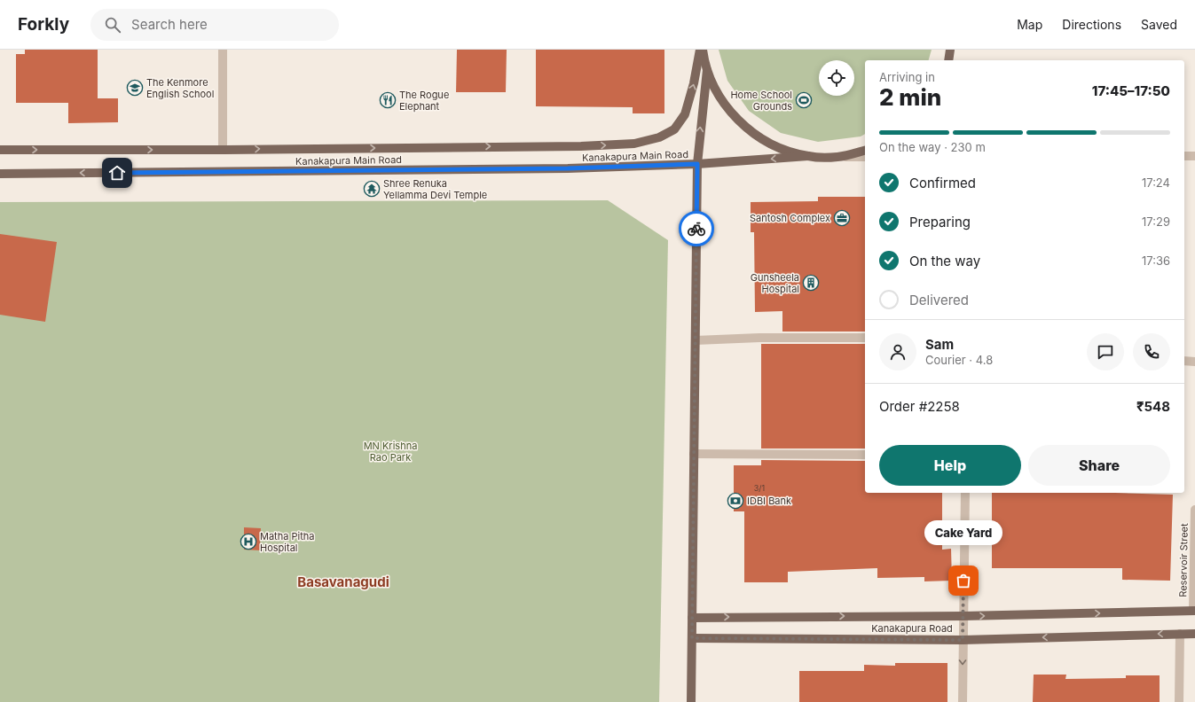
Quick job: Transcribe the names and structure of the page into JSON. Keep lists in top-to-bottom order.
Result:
{
  "streets": {
    "main road": ["Kanakapura Main Road", "Kanakapura Road"],
    "street": ["Reservoir Street"]
  },
  "crossings": [
    ["Reservoir Street", "Kanakapura Road"]
  ],
  "one_way": ["Kanakapura Main Road"],
  "districts": ["Basavanagudi"],
  "parks": ["MN Krishna Rao Park"],
  "places": {
    "school or university": ["The Kenmore English School"],
    "restaurant": ["The Rogue Elephant"],
    "sports": ["Home School Grounds"],
    "temple": ["Shree Renuka Yellamma Devi Temple"],
    "office": ["Santosh Complex"],
    "building": ["Gunsheela Hospital"],
    "bank": ["IDBI Bank"],
    "hospital": ["Matha Pitha Hospital"],
    "other": ["Cake Yard"]
  },
  "house_numbers": ["3/1"],
  "page": {
    "header": "Forkly",
    "search": "Search here",
    "nav": ["Map", "Directions", "Saved"],
    "heading": ["2 min", "Arriving in", "17:45–17:50"],
    "panel": [
      "Sam",
      "Courier · 4.8",
      "Order #2258",
      "₹548"
    ],
    "bar": "On the way · 230 m",
    "list": [
      ["Confirmed", "17:24"],
      ["Preparing", "17:29"],
      ["On the way", "17:36"],
      "Delivered"
    ],
    "buttons": ["Help", "Share"],
    "bubble": "Cake Yard"
  }
}
